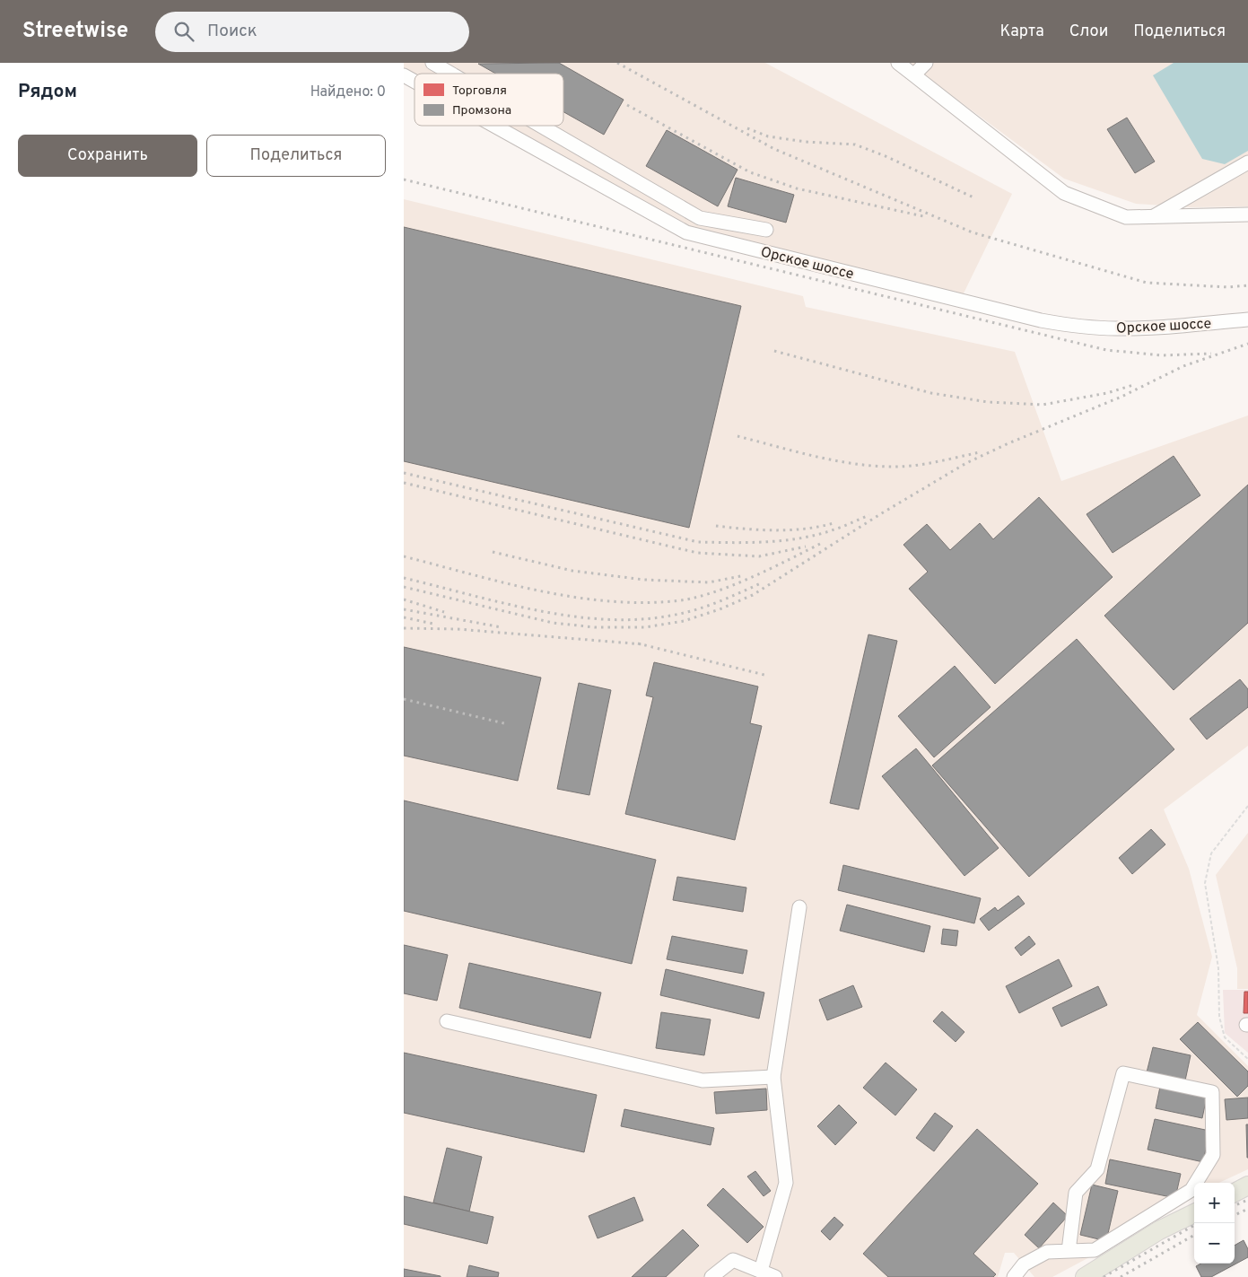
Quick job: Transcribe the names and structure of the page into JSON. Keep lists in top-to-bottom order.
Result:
{
  "streets": {
    "street": ["Орское шоссе"]
  },
  "legend": ["Торговля", "Промзона"],
  "page": {
    "header": "Streetwise",
    "search": "Поиск",
    "nav": ["Карта", "Слои", "Поделиться"],
    "heading": ["Рядом", "Найдено: 0"],
    "buttons": ["Сохранить", "Поделиться"],
    "map_buttons": ["+", "−"]
  }
}
